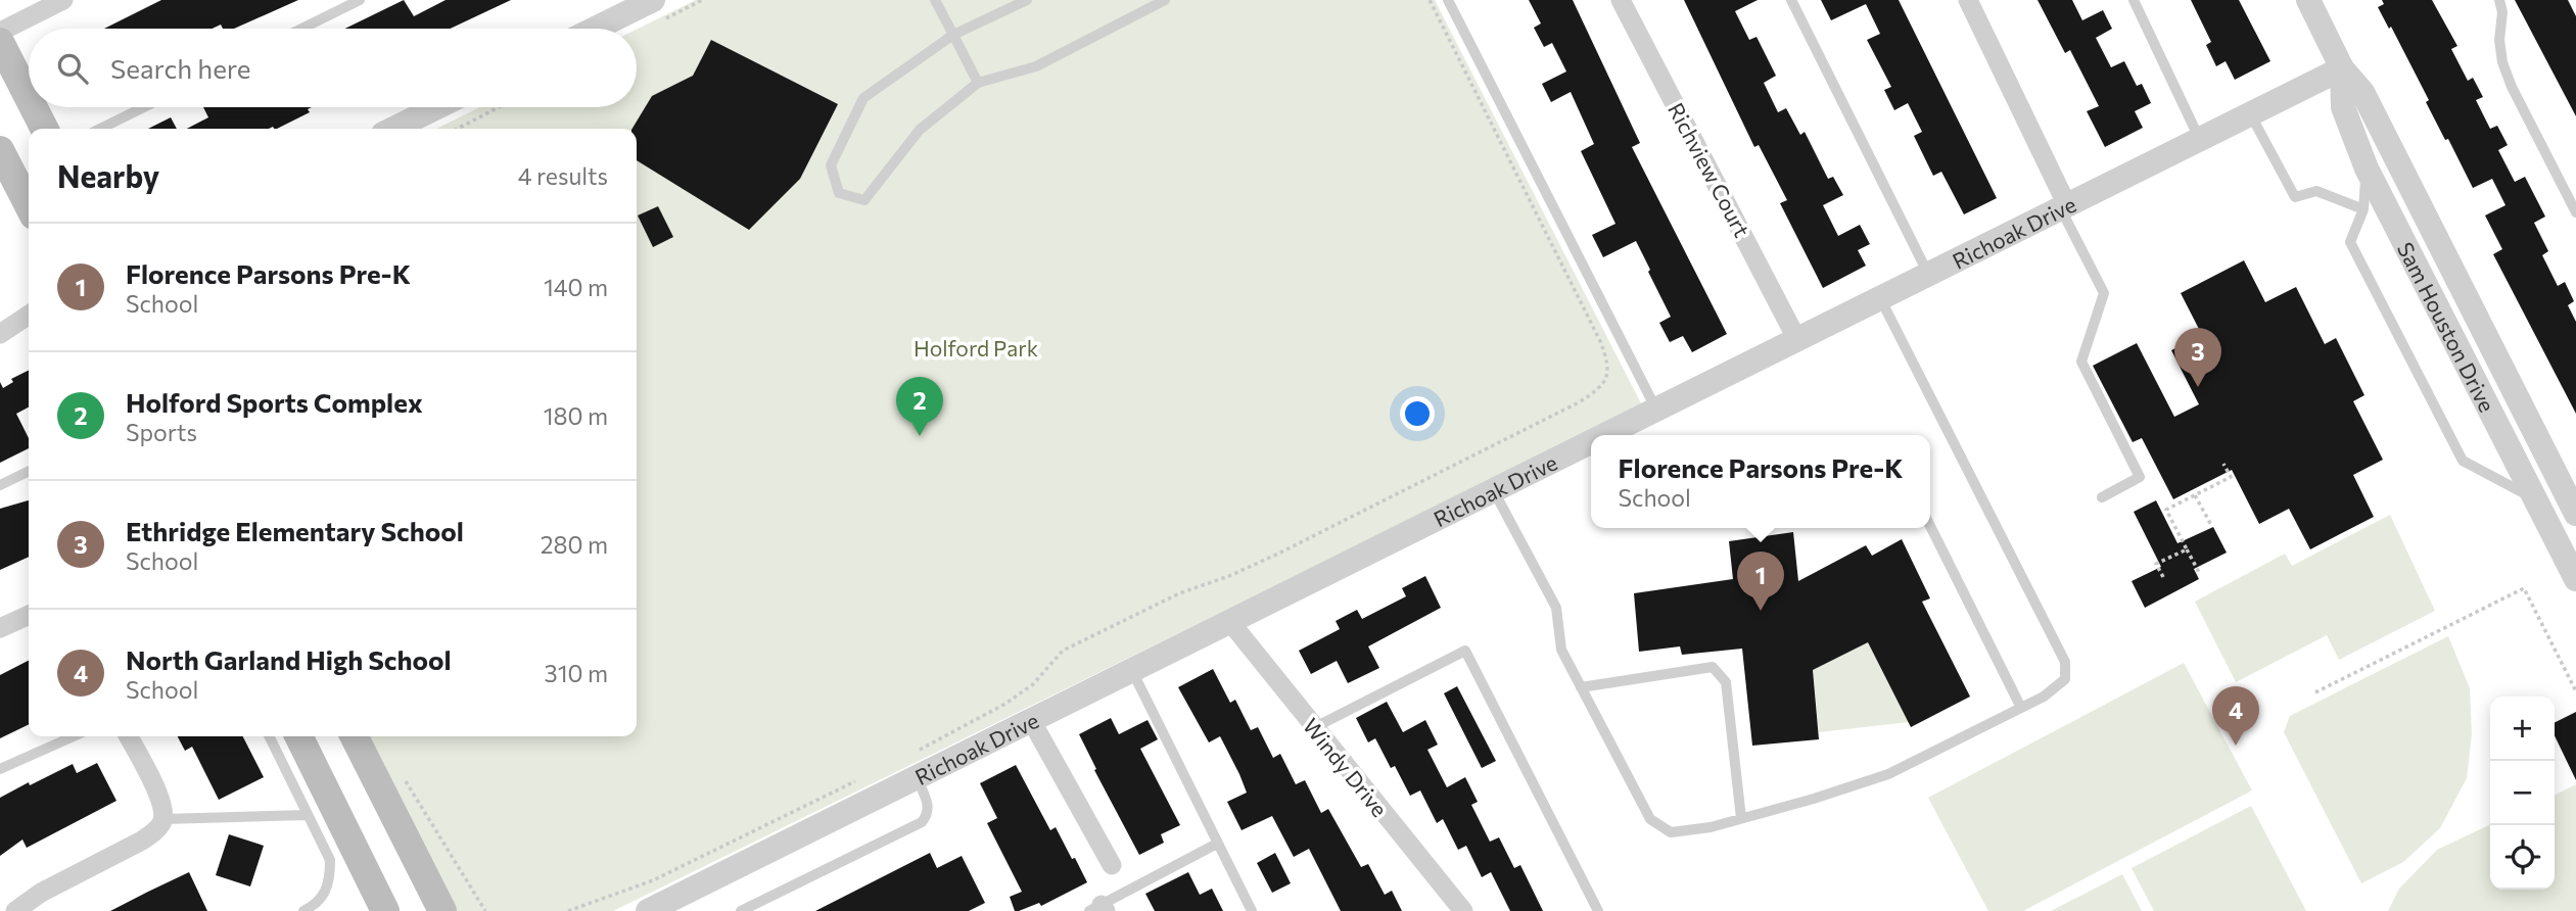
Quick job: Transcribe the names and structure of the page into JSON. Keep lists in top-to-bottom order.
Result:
{
  "streets": {
    "street": [
      "Richview Court",
      "Richoak Drive",
      "Sam Houston Drive",
      "Windy Drive"
    ]
  },
  "crossings": [
    ["Richview Court", "Richoak Drive"],
    ["Richoak Drive", "Sam Houston Drive"],
    ["Richoak Drive", "Windy Drive"]
  ],
  "parks": ["Holford Park"],
  "page": {
    "search": "Search here",
    "heading": ["Nearby", "4 results"],
    "list": [
      {
        "mark": "1",
        "name": "Florence Parsons Pre-K",
        "note": "School",
        "value": "140 m"
      },
      {
        "mark": "2",
        "name": "Holford Sports Complex",
        "note": "Sports",
        "value": "180 m"
      },
      {
        "mark": "3",
        "name": "Ethridge Elementary School",
        "note": "School",
        "value": "280 m"
      },
      {
        "mark": "4",
        "name": "North Garland High School",
        "note": "School",
        "value": "310 m"
      }
    ],
    "pins": [
      "3",
      "2",
      "1",
      "4"
    ],
    "popup": ["Florence Parsons Pre-K", "School"],
    "map_buttons": ["+", "−"]
  }
}
